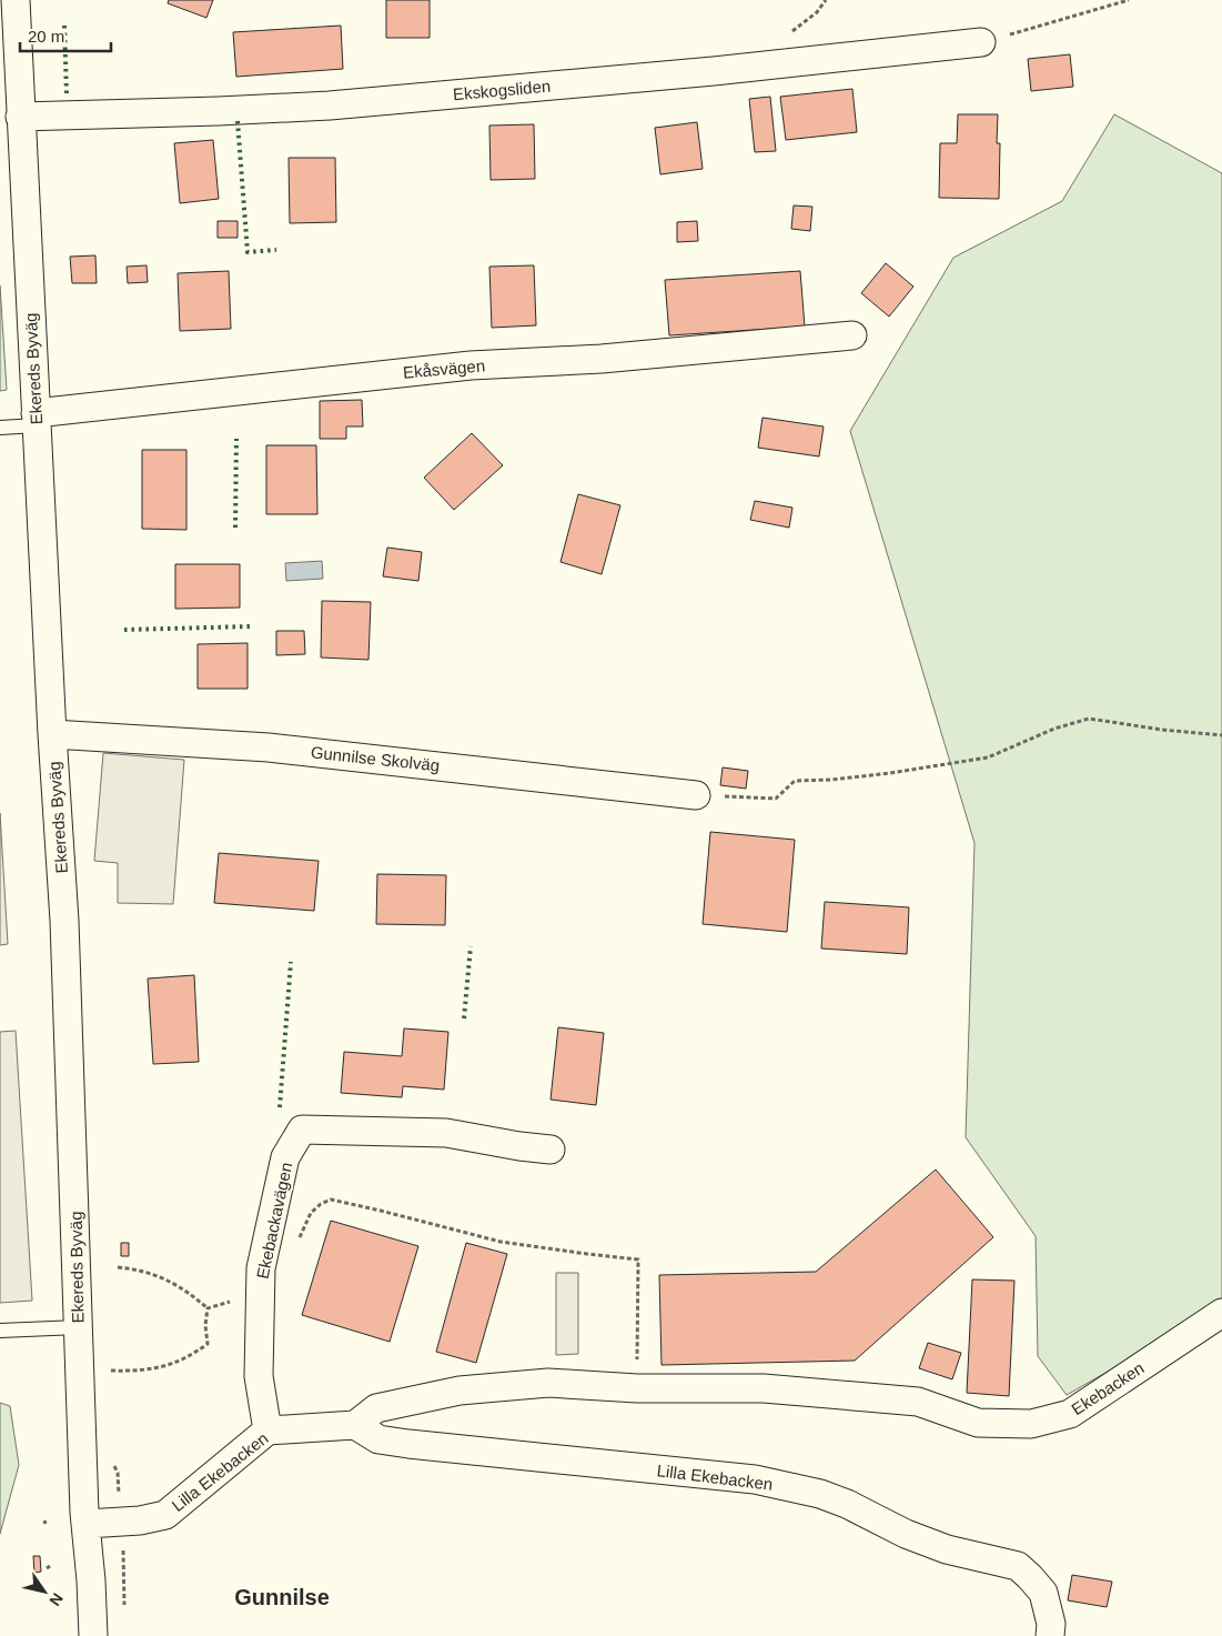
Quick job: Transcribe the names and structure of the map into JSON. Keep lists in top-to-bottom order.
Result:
{
  "streets": {
    "street": [
      "Ekskogsliden",
      "Ekereds Byväg",
      "Ekåsvägen",
      "Gunnilse Skolväg",
      "Ekebackavägen",
      "Ekebacken",
      "Lilla Ekebacken"
    ]
  },
  "crossings": [
    ["Ekskogsliden", "Ekereds Byväg"],
    ["Ekereds Byväg", "Ekåsvägen"],
    ["Ekereds Byväg", "Gunnilse Skolväg"],
    ["Ekereds Byväg", "Lilla Ekebacken"],
    ["Ekebackavägen", "Lilla Ekebacken"]
  ],
  "districts": ["Gunnilse"],
  "scale_bar": "20 m",
  "north": "bottom right"
}
